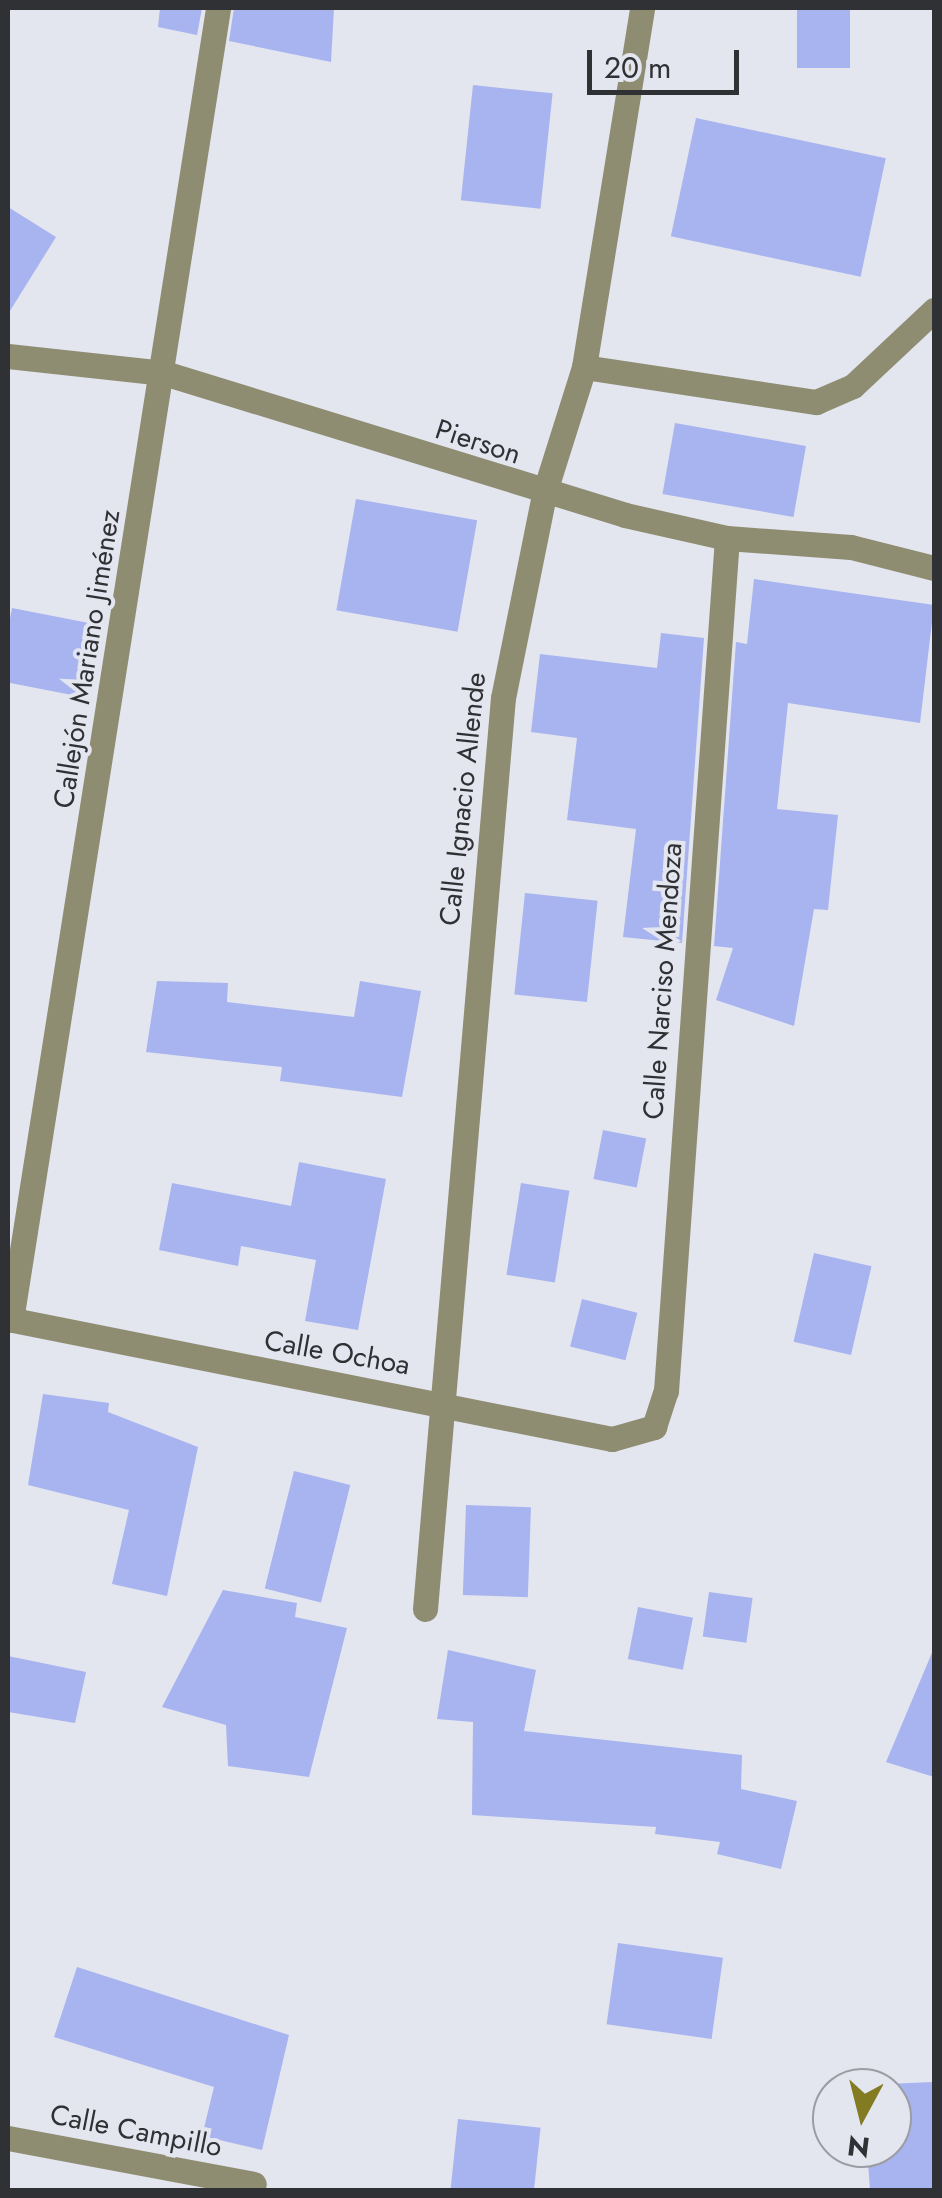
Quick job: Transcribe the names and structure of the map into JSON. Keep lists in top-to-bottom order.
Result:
{
  "streets": {
    "street": [
      "Pierson",
      "Callejón Mariano Jiménez",
      "Calle Ignacio Allende",
      "Calle Narciso Mendoza",
      "Calle Ochoa",
      "Calle Campillo"
    ]
  },
  "crossings": [
    ["Pierson", "Callejón Mariano Jiménez"],
    ["Pierson", "Calle Ignacio Allende"],
    ["Pierson", "Calle Narciso Mendoza"],
    ["Callejón Mariano Jiménez", "Calle Ochoa"],
    ["Calle Ignacio Allende", "Calle Ochoa"],
    ["Calle Narciso Mendoza", "Calle Ochoa"]
  ],
  "scale_bar": "20 m",
  "north": "bottom"
}
